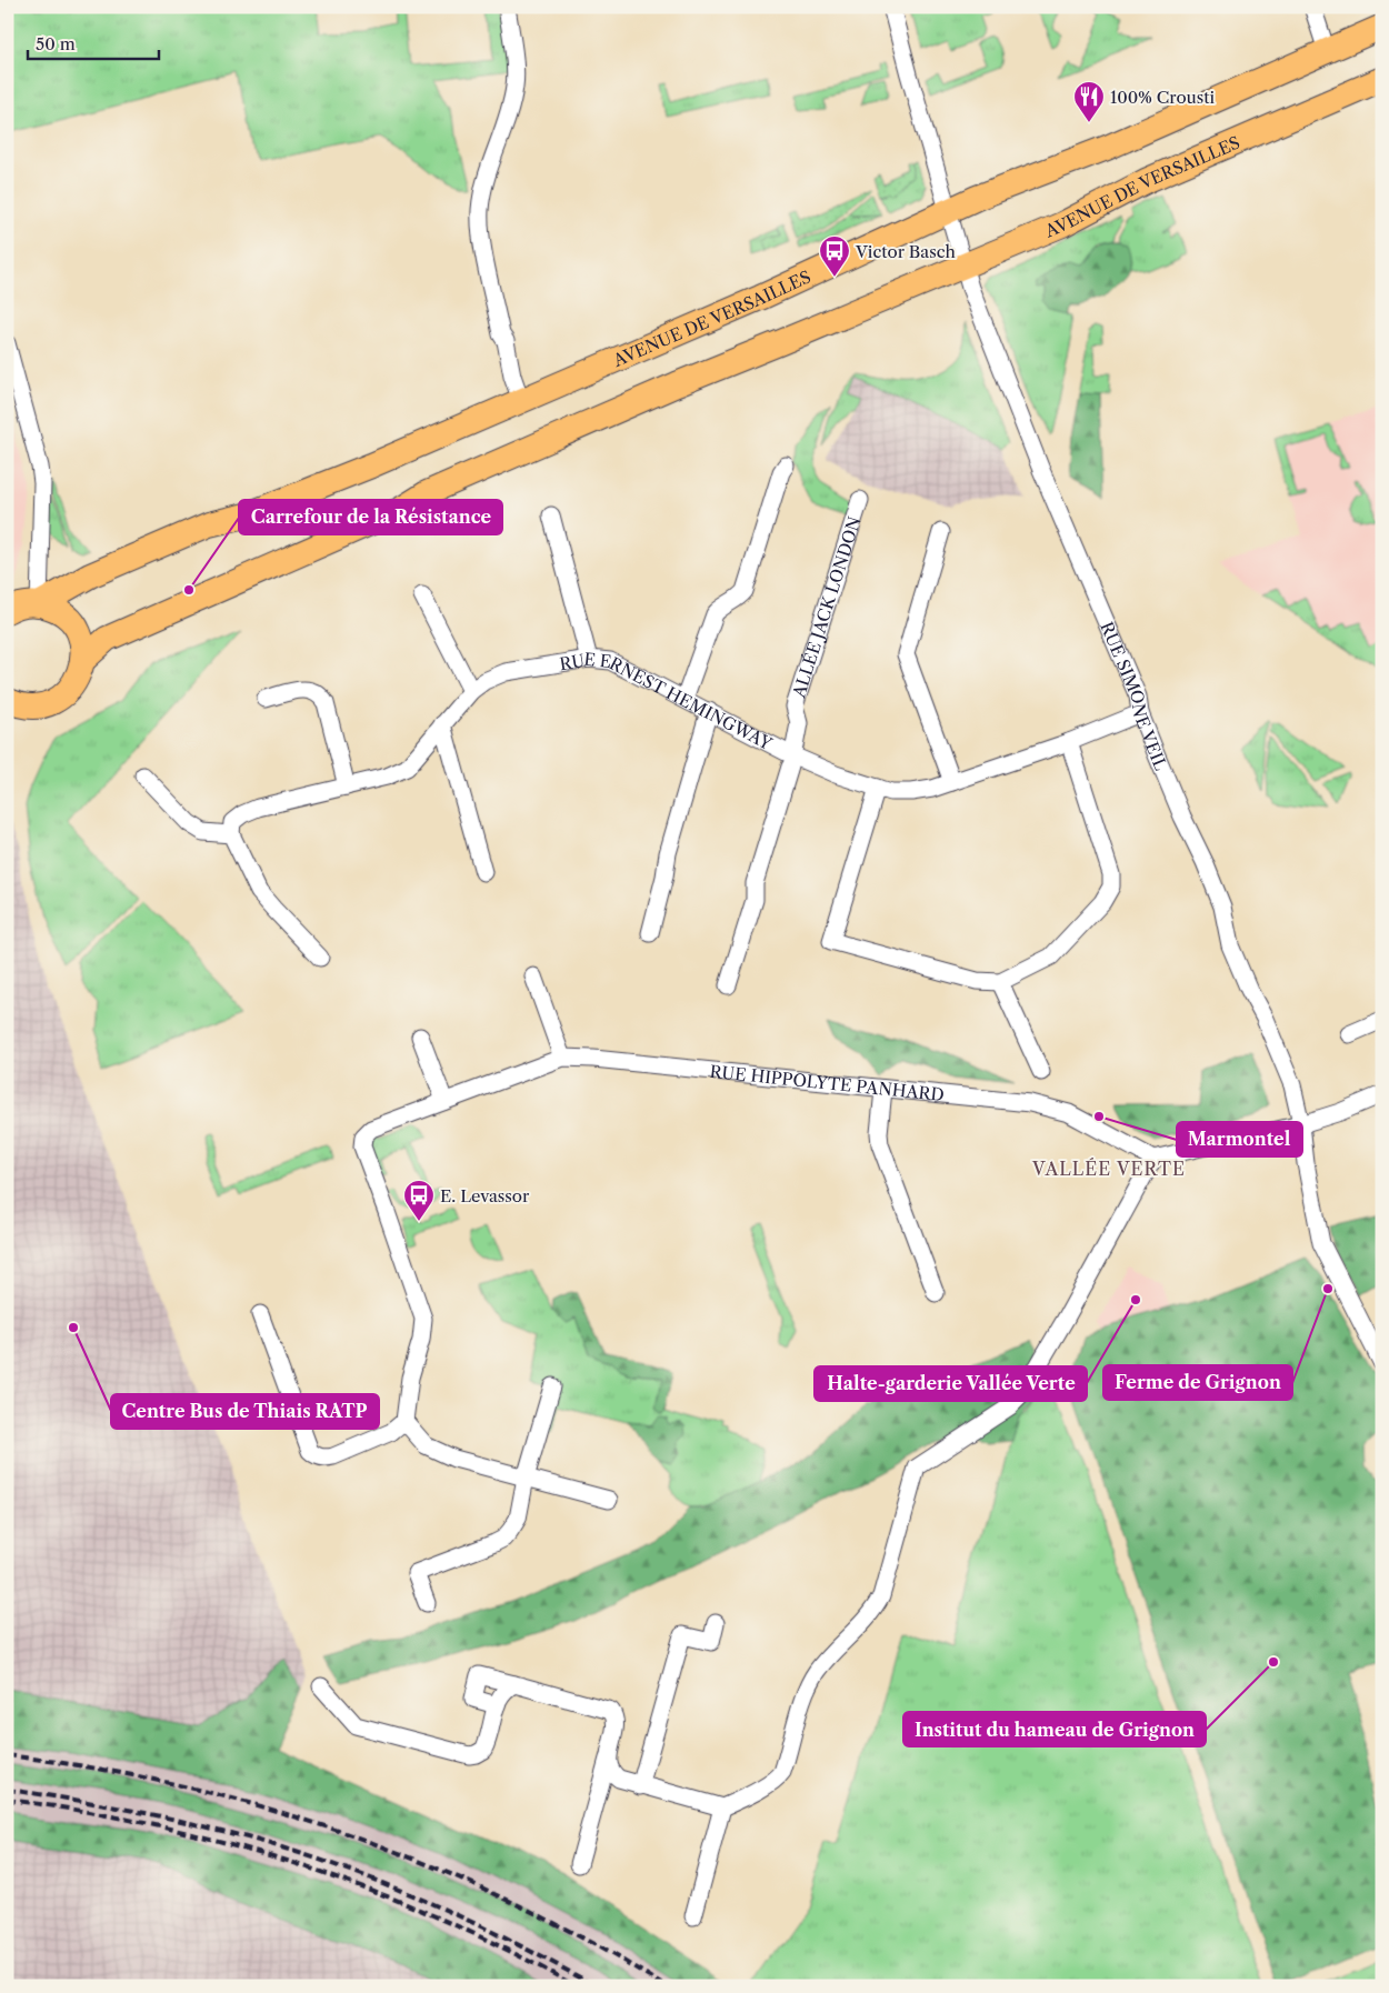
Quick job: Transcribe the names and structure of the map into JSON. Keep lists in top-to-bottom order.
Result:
{
  "streets": {
    "main road": ["AVENUE DE VERSAILLES"],
    "street": [
      "ALLÉE JACK LONDON",
      "RUE SIMONE VEIL",
      "RUE ERNEST HEMINGWAY",
      "RUE HIPPOLYTE PANHARD"
    ]
  },
  "crossings": [
    ["AVENUE DE VERSAILLES", "RUE SIMONE VEIL"],
    ["RUE SIMONE VEIL", "RUE ERNEST HEMINGWAY"]
  ],
  "districts": ["VALLÉE VERTE"],
  "places": {
    "restaurant": ["100% Crousti"],
    "bus stop": ["Victor Basch", "E. Levassor"],
    "other": [
      "Carrefour de la Résistance",
      "Marmontel",
      "Ferme de Grignon",
      "Halte-garderie Vallée Verte",
      "Centre Bus de Thiais RATP",
      "Institut du hameau de Grignon"
    ]
  },
  "scale_bar": "50 m"
}
